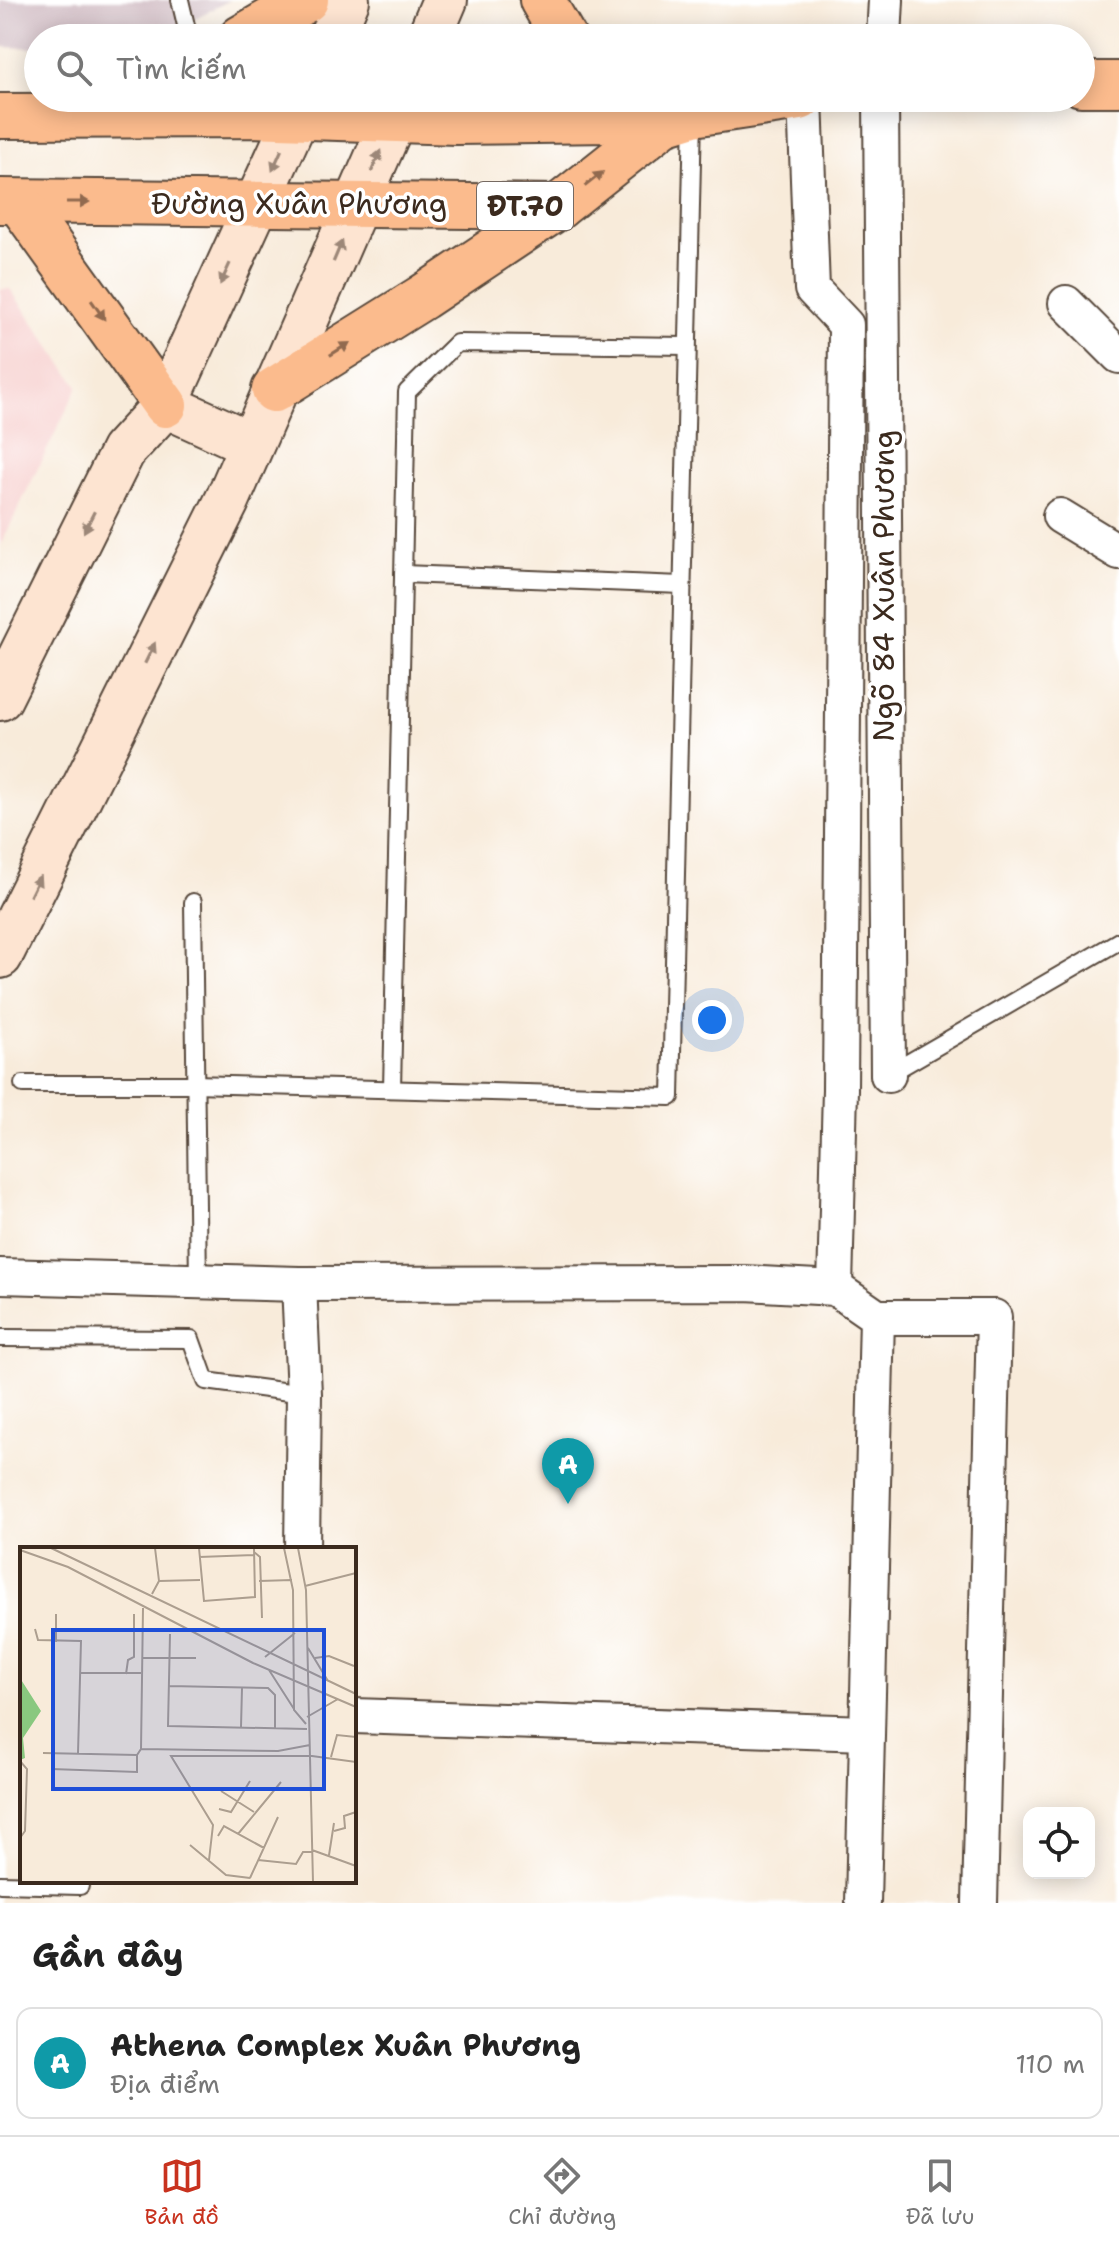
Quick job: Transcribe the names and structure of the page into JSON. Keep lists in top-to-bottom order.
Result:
{
  "streets": {
    "main road": ["Đường Xuân Phương", "ĐT.70"],
    "street": ["Ngõ 84 Xuân Phương"]
  },
  "crossings": [
    ["Đường Xuân Phương", "ĐT.70"]
  ],
  "page": {
    "search": "Tìm kiếm",
    "pins": "A",
    "heading": "Gần đây",
    "list": [
      {
        "mark": "A",
        "name": "Athena Complex Xuân Phương",
        "note": "Địa điểm",
        "value": "110 m"
      }
    ],
    "nav": ["Bản đồ", "Chỉ đường", "Đã lưu"]
  }
}
